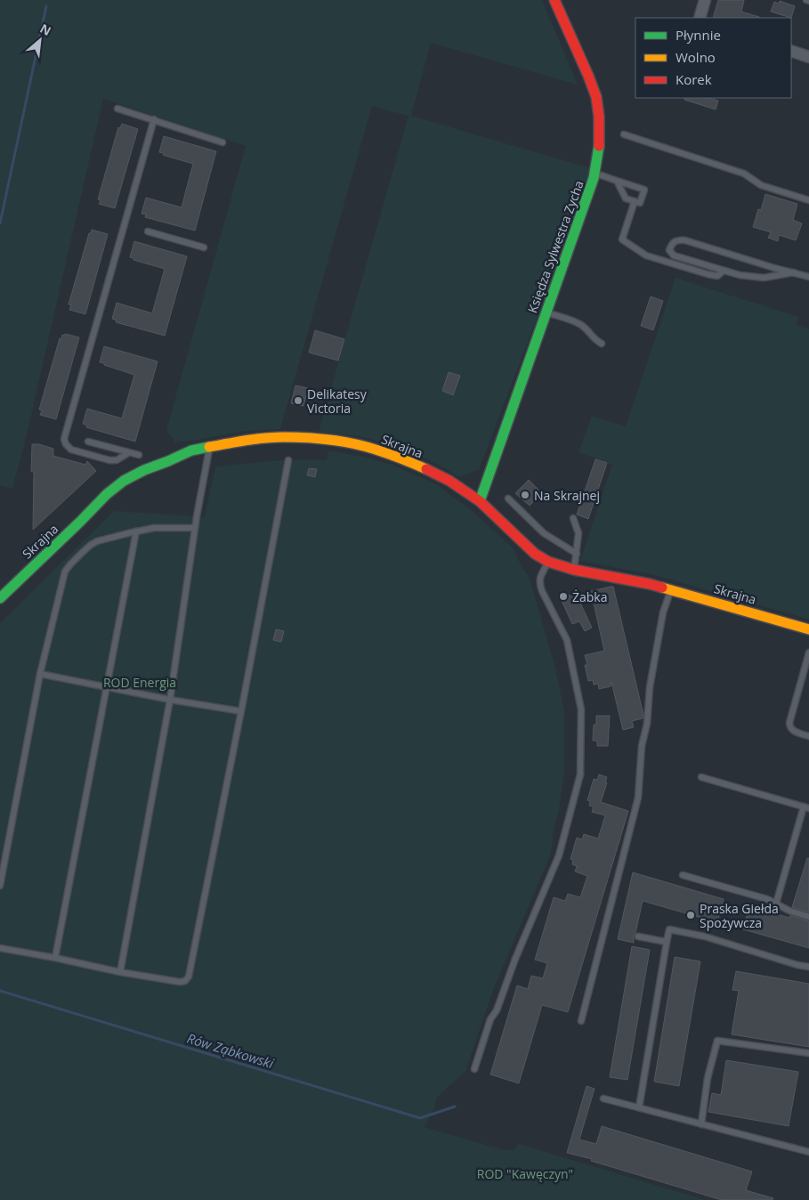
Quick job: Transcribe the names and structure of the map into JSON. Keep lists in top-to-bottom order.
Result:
{
  "streets": {
    "street": ["Księdza Sylwestra Zycha", "Skrajna"]
  },
  "crossings": [
    ["Księdza Sylwestra Zycha", "Skrajna"]
  ],
  "water": ["Rów Ząbkowski"],
  "parks": ["ROD Energia", "ROD \"Kawęczyn\""],
  "places": [
    "Delikatesy Victoria",
    "Na Skrajnej",
    "Żabka",
    "Praska Giełda Spożywcza"
  ],
  "legend": ["Płynnie", "Wolno", "Korek"],
  "north": "top right"
}
